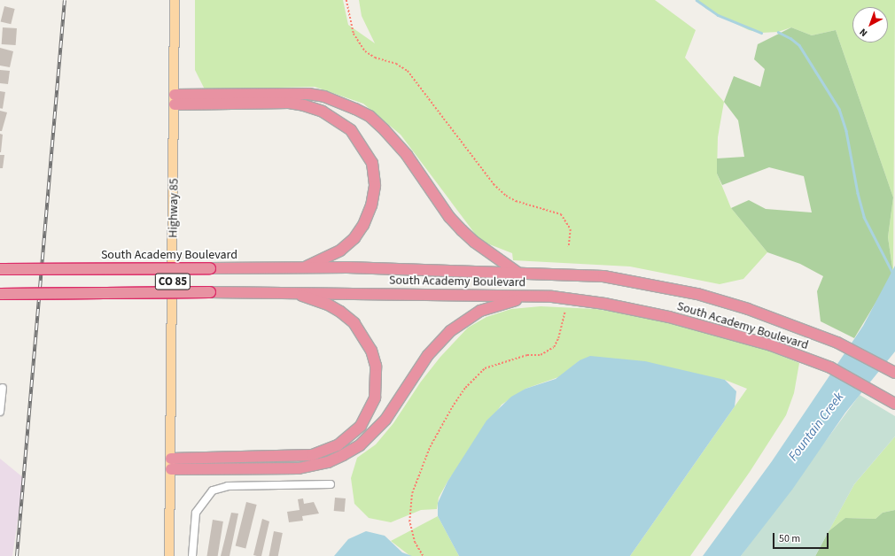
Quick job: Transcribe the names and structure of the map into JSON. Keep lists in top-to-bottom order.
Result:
{
  "streets": {
    "highway": ["South Academy Boulevard"],
    "main road": ["Highway 85", "CO 85"]
  },
  "crossings": [
    ["Highway 85", "CO 85"]
  ],
  "water": ["Fountain Creek"],
  "scale_bar": "50 m",
  "north": "bottom left"
}
